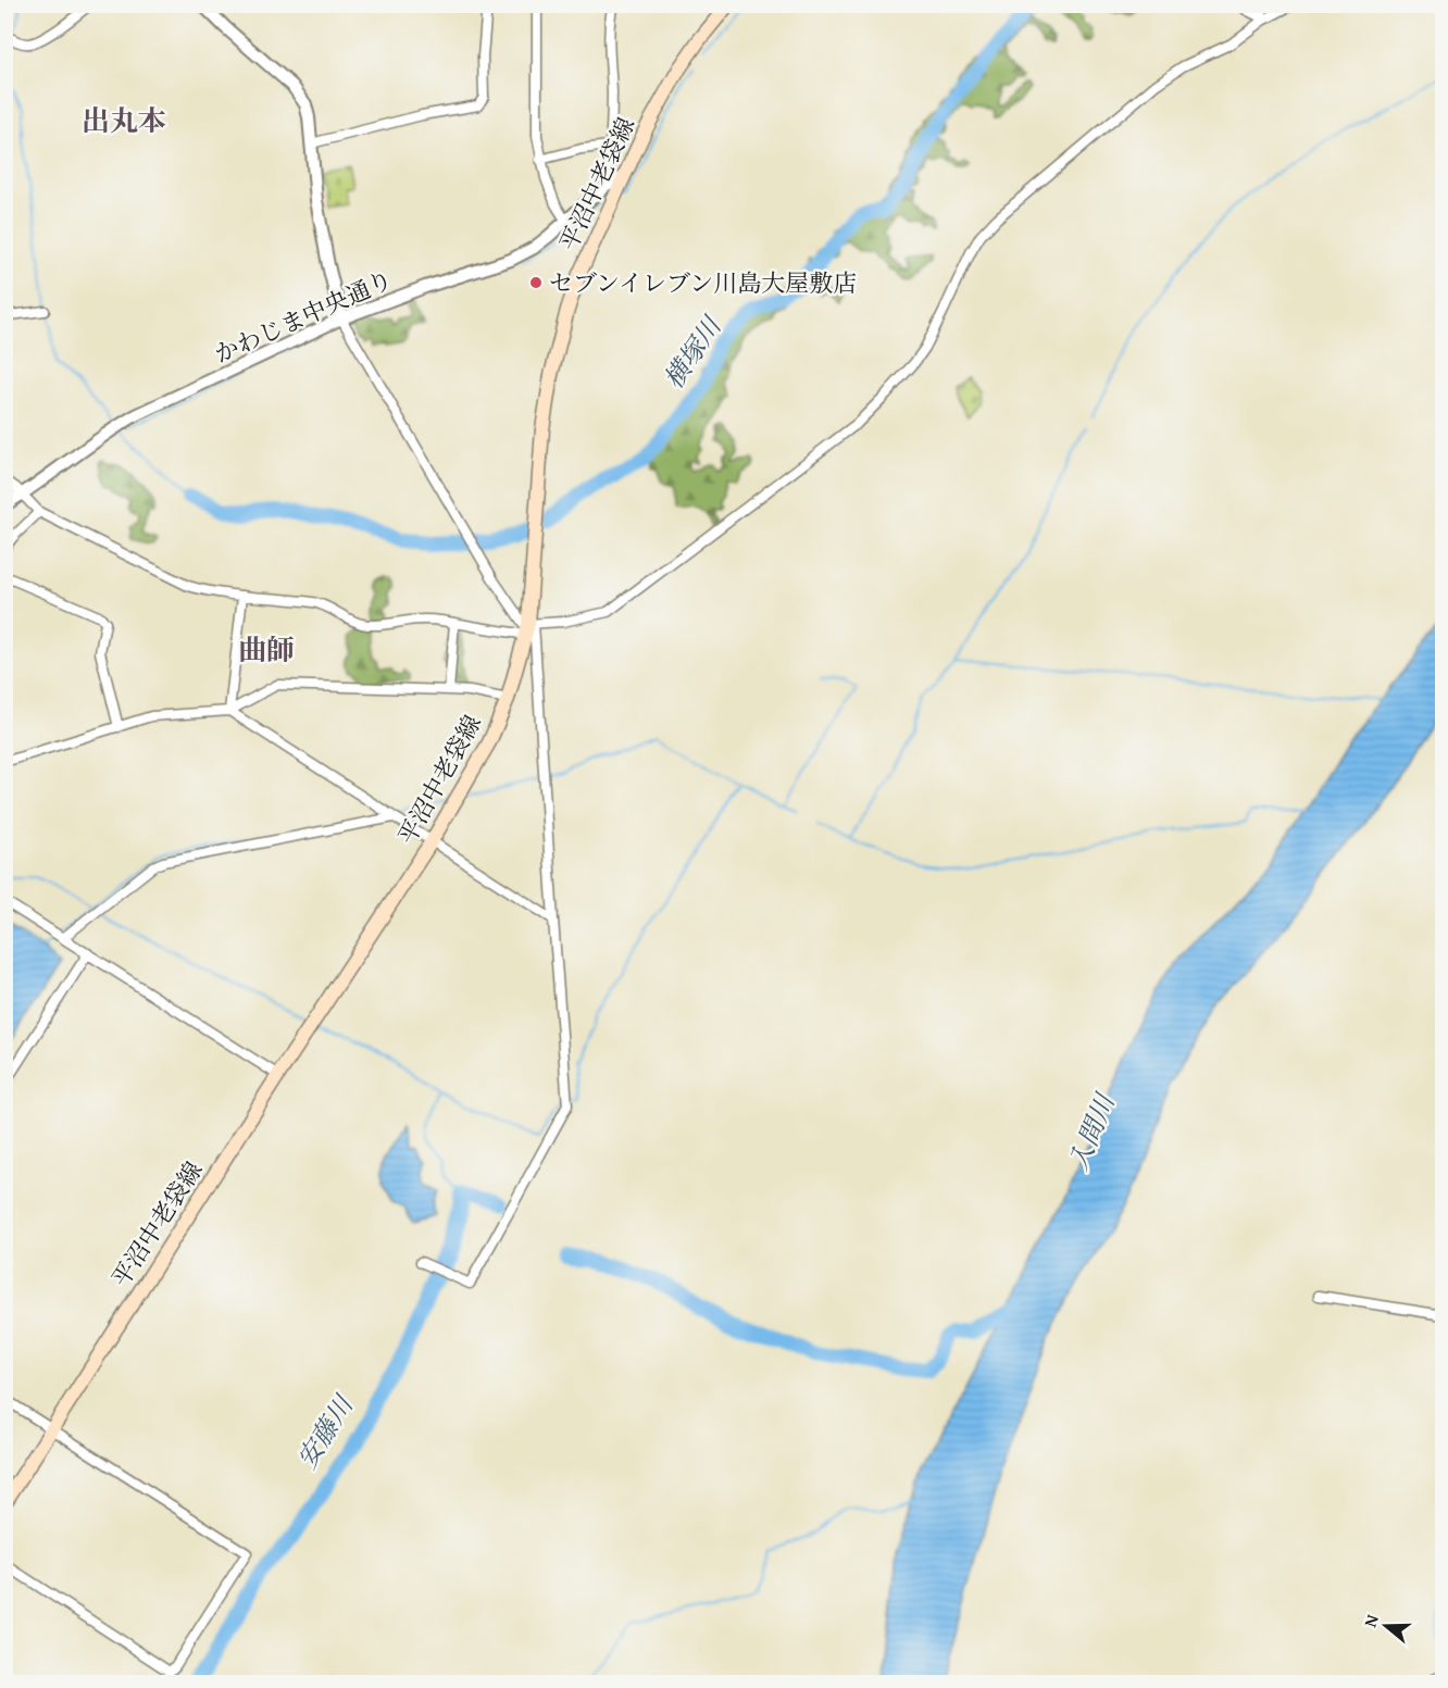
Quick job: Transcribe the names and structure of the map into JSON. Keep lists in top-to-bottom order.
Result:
{
  "streets": {
    "main road": ["平沼中老袋線"],
    "street": ["かわじま中央通り"]
  },
  "crossings": [
    ["平沼中老袋線", "かわじま中央通り"]
  ],
  "districts": ["出丸本", "曲師"],
  "water": ["横塚川", "入間川", "安藤川"],
  "places": ["セブンイレブン川島大屋敷店"],
  "north": "left"
}
